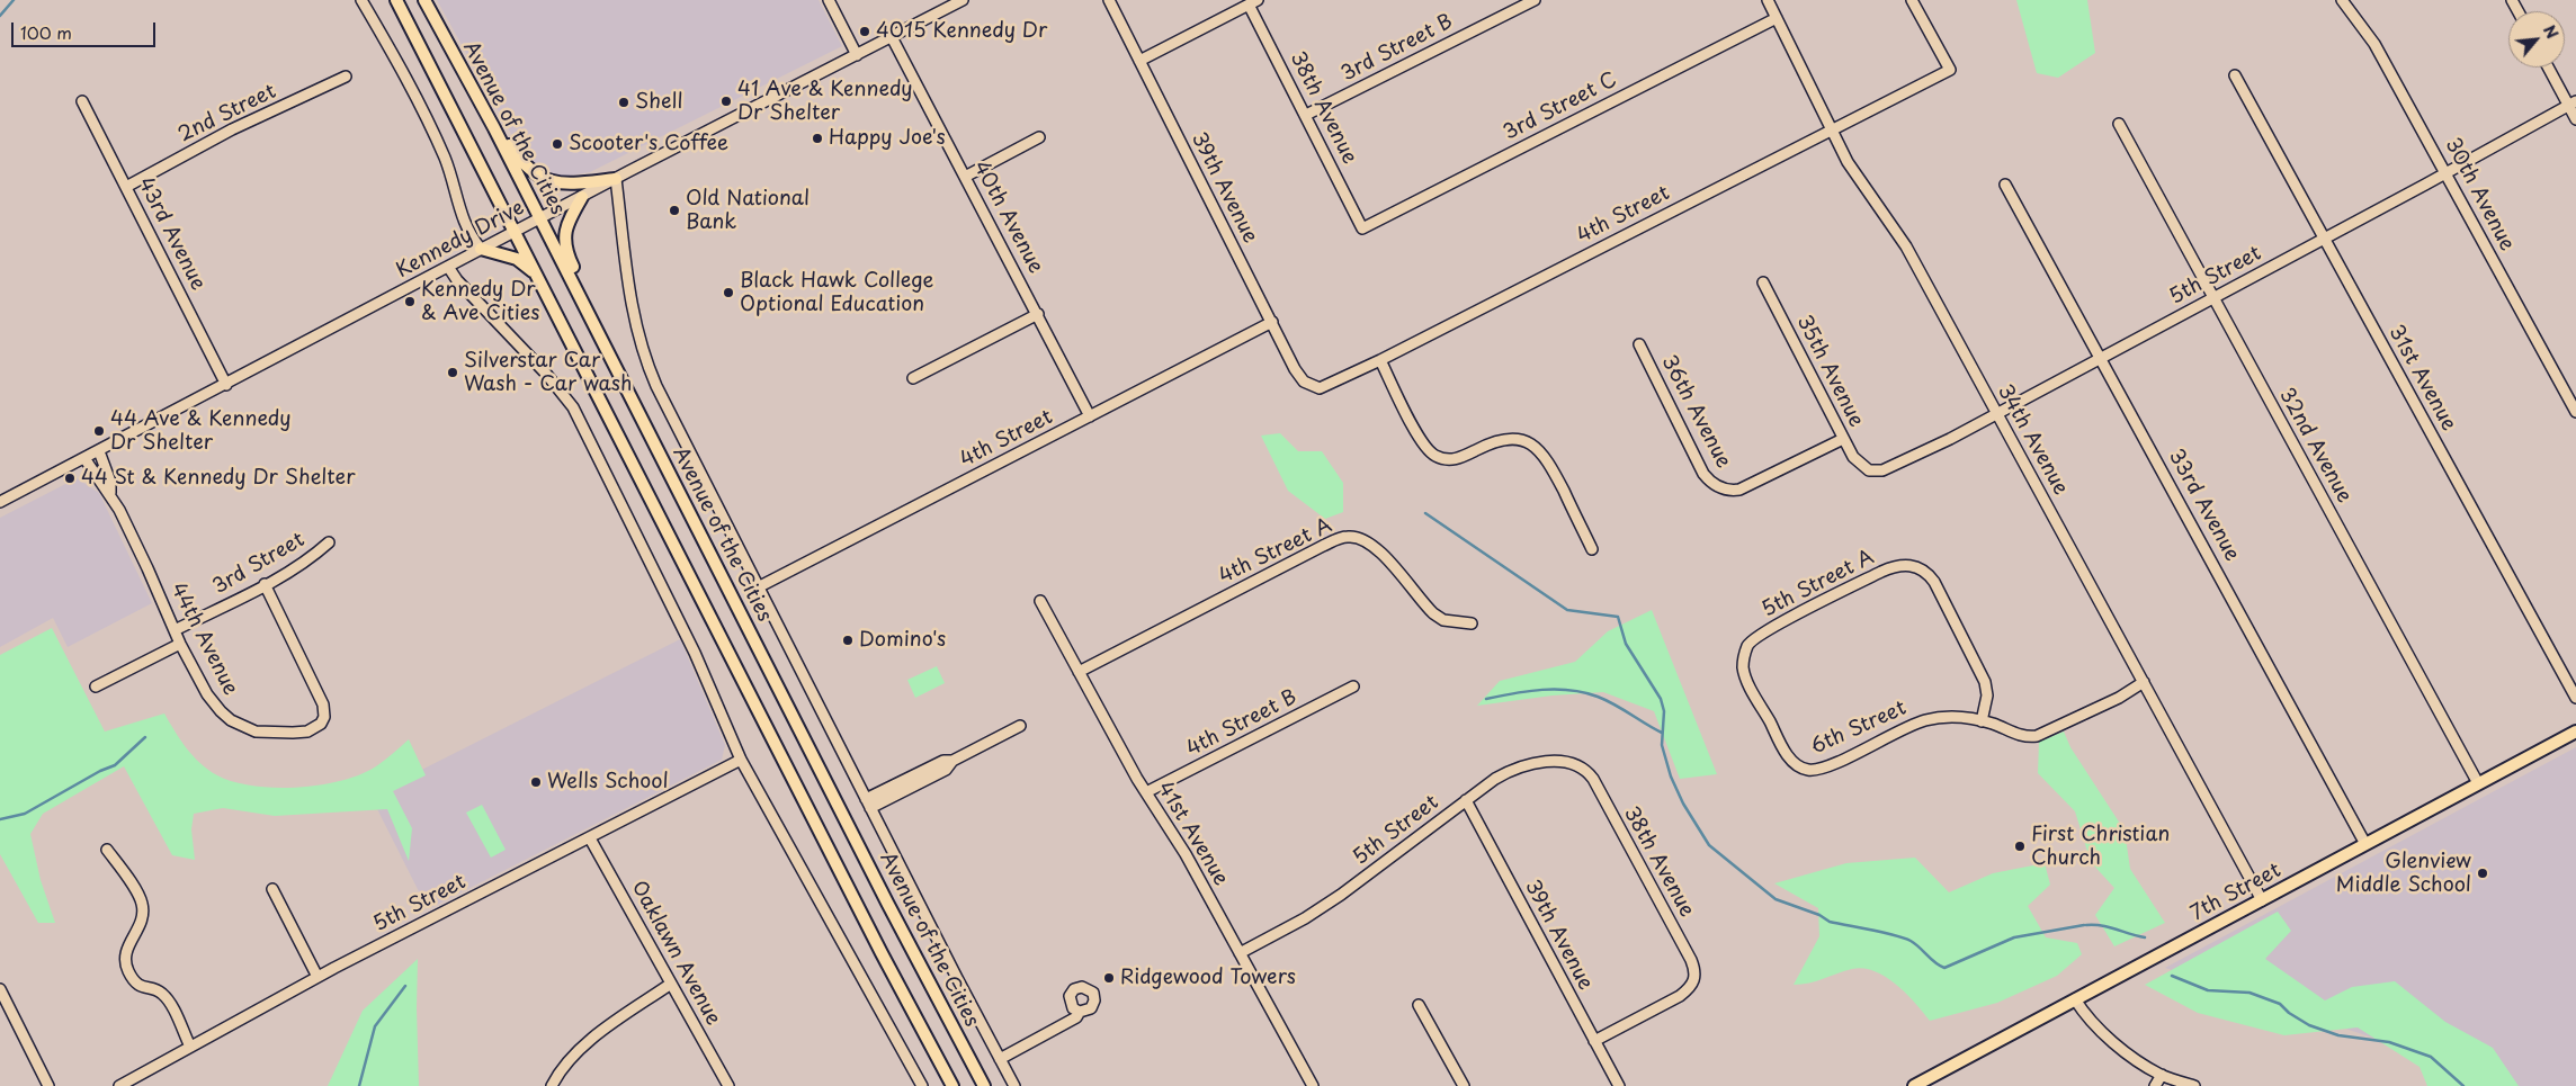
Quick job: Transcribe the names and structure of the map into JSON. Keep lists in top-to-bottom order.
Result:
{
  "streets": {
    "main road": ["Avenue of the Cities", "7th Street"],
    "street": [
      "3rd Street B",
      "3rd Street C",
      "38th Avenue",
      "2nd Street",
      "39th Avenue",
      "30th Avenue",
      "4th Street",
      "40th Avenue",
      "43rd Avenue",
      "Kennedy Drive",
      "5th Street",
      "35th Avenue",
      "31st Avenue",
      "36th Avenue",
      "34th Avenue",
      "32nd Avenue",
      "33rd Avenue",
      "4th Street A",
      "3rd Street",
      "5th Street A",
      "44th Avenue",
      "4th Street B",
      "6th Street",
      "41st Avenue",
      "Oaklawn Avenue"
    ]
  },
  "crossings": [
    ["3rd Street B", "38th Avenue"],
    ["3rd Street C", "38th Avenue"],
    ["3rd Street C", "34th Avenue"],
    ["38th Avenue", "39th Avenue"],
    ["38th Avenue", "5th Street"],
    ["2nd Street", "43rd Avenue"],
    ["Avenue of the Cities", "4th Street"],
    ["Avenue of the Cities", "Kennedy Drive"],
    ["39th Avenue", "4th Street"],
    ["39th Avenue", "5th Street"],
    ["30th Avenue", "5th Street"],
    ["4th Street", "40th Avenue"],
    ["4th Street", "34th Avenue"],
    ["40th Avenue", "Kennedy Drive"],
    ["43rd Avenue", "Kennedy Drive"],
    ["Kennedy Drive", "44th Avenue"],
    ["5th Street", "35th Avenue"],
    ["5th Street", "31st Avenue"],
    ["5th Street", "34th Avenue"],
    ["5th Street", "32nd Avenue"],
    ["5th Street", "33rd Avenue"],
    ["5th Street", "41st Avenue"],
    ["5th Street", "Oaklawn Avenue"],
    ["35th Avenue", "36th Avenue"],
    ["34th Avenue", "6th Street"],
    ["34th Avenue", "7th Street"],
    ["32nd Avenue", "7th Street"],
    ["33rd Avenue", "7th Street"],
    ["4th Street A", "41st Avenue"],
    ["3rd Street", "44th Avenue"],
    ["5th Street A", "6th Street"],
    ["4th Street B", "41st Avenue"]
  ],
  "places": [
    "4015 Kennedy Dr",
    "41 Ave & Kennedy Dr Shelter",
    "Shell",
    "Happy Joe's",
    "Scooter's Coffee",
    "Old National Bank",
    "Black Hawk College Optional Education",
    "Kennedy Dr & Ave Cities",
    "Silverstar Car Wash - Car wash",
    "44 Ave & Kennedy Dr Shelter",
    "44 St & Kennedy Dr Shelter",
    "Domino's",
    "Wells School",
    "First Christian Church",
    "Glenview Middle School",
    "Ridgewood Towers"
  ],
  "scale_bar": "100 m",
  "north": "top right"
}
